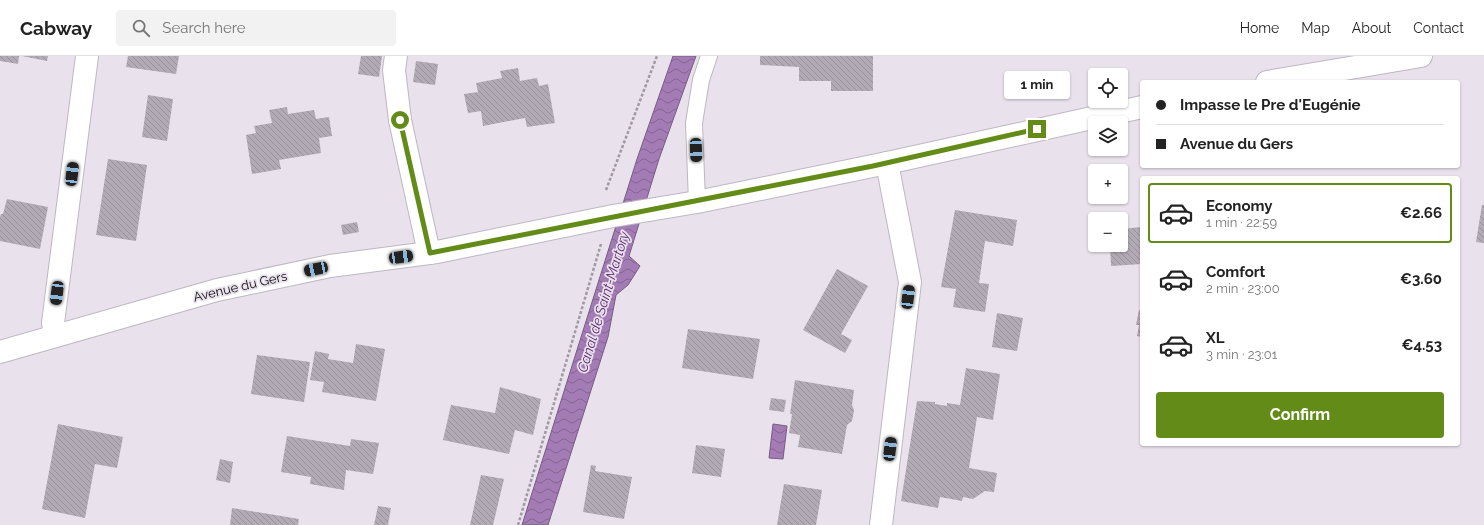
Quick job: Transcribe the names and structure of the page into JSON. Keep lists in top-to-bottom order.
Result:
{
  "streets": {
    "main road": ["Avenue du Gers"]
  },
  "water": ["Canal de Saint-Martory"],
  "page": {
    "header": "Cabway",
    "search": "Search here",
    "nav": [
      "Home",
      "Map",
      "About",
      "Contact"
    ],
    "map_buttons": ["+", "−"],
    "bubble": "1 min",
    "banner": ["Impasse le Pre d'Eugénie", "Avenue du Gers"],
    "list": [
      {
        "name": "Economy",
        "note": "1 min · 22:59",
        "value": "€2.66"
      },
      {
        "name": "Comfort",
        "note": "2 min · 23:00",
        "value": "€3.60"
      },
      {
        "name": "XL",
        "note": "3 min · 23:01",
        "value": "€4.53"
      }
    ],
    "buttons": "Confirm"
  }
}
